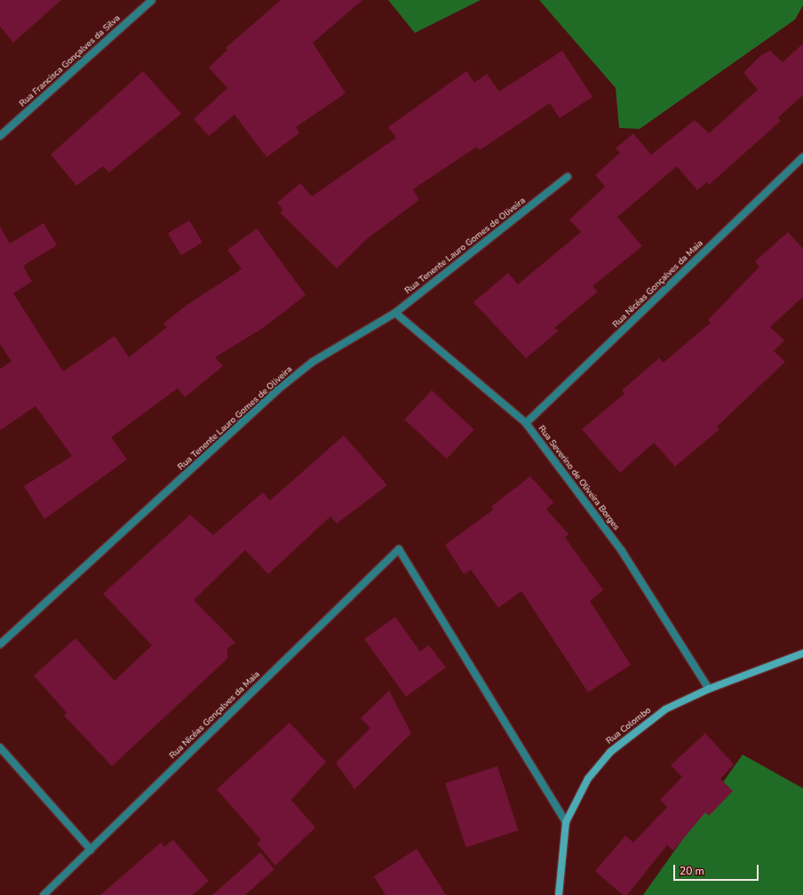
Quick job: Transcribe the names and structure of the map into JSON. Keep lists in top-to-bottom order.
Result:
{
  "streets": {
    "street": [
      "Rua Francisca Gonçalves da Silva",
      "Rua Tenente Lauro Gomes de Oliveira",
      "Rua Nicéas Gonçalves da Maia",
      "Rua Severino de Oliveira Borges",
      "Rua Colombo"
    ]
  },
  "crossings": [
    ["Rua Tenente Lauro Gomes de Oliveira", "Rua Severino de Oliveira Borges"],
    ["Rua Nicéas Gonçalves da Maia", "Rua Severino de Oliveira Borges"],
    ["Rua Nicéas Gonçalves da Maia", "Rua Colombo"],
    ["Rua Severino de Oliveira Borges", "Rua Colombo"]
  ],
  "scale_bar": "20 m"
}
